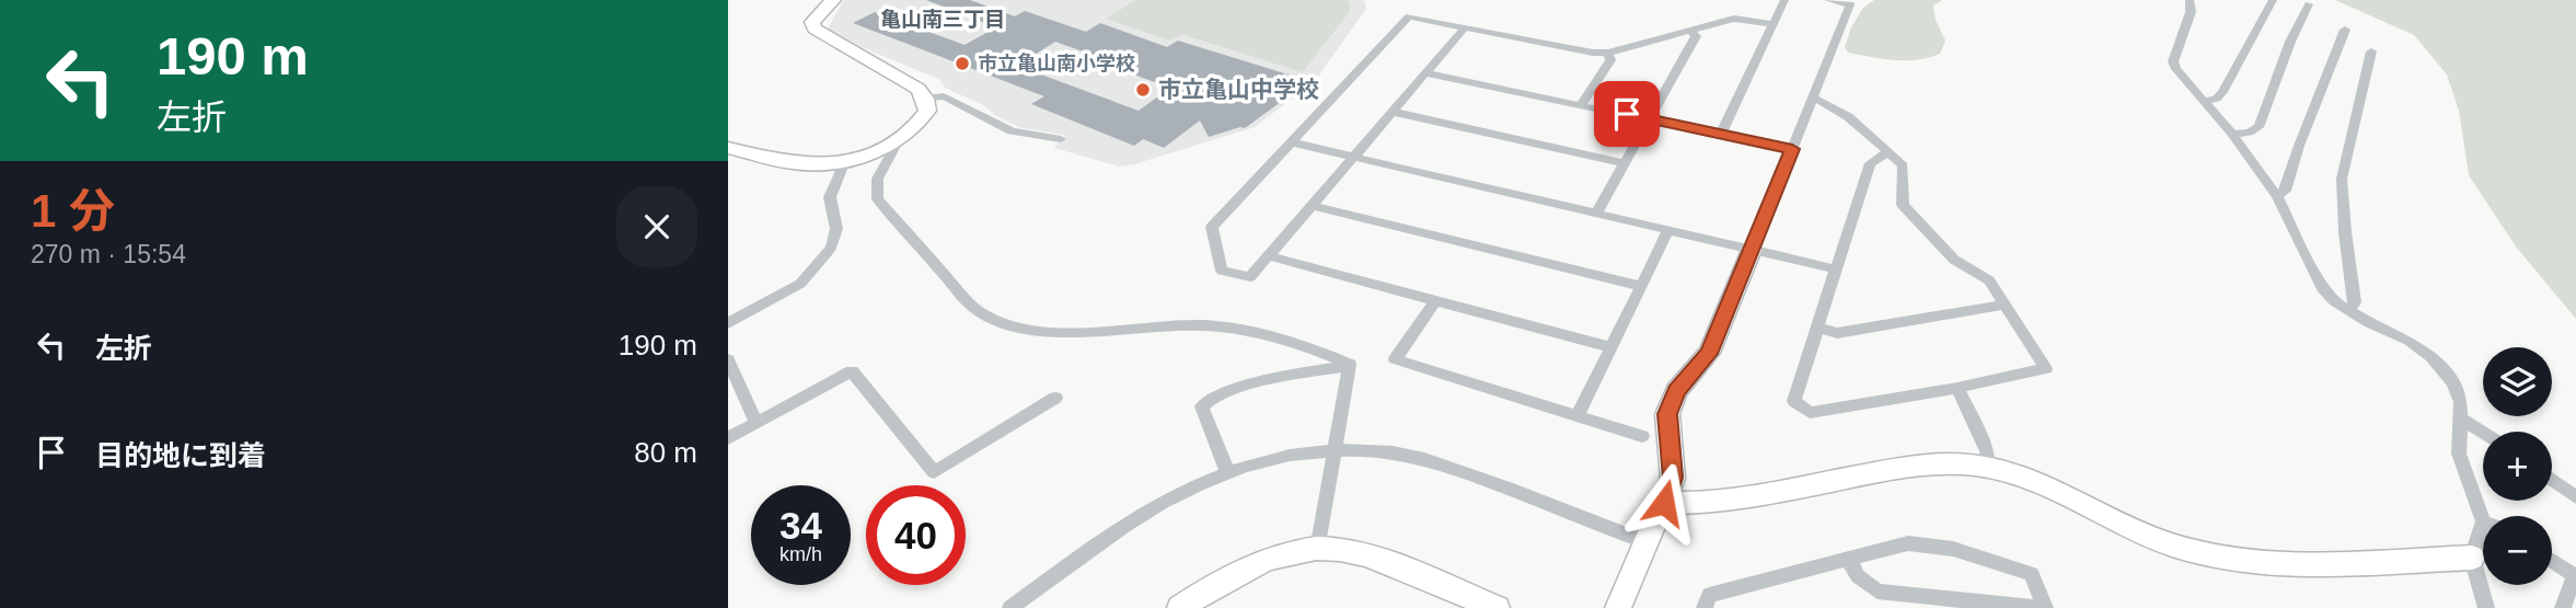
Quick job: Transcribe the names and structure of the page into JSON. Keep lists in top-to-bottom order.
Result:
{
  "districts": ["亀山南三丁目"],
  "places": ["市立亀山南小学校", "市立亀山中学校"],
  "page": {
    "turn": ["190 m", "左折"],
    "heading": ["1 分", "270 m · 15:54"],
    "list": [
      {
        "name": "左折",
        "value": "190 m"
      },
      {
        "name": "目的地に到着",
        "value": "80 m"
      }
    ],
    "map_buttons": ["+", "−"],
    "speed": "34 km/h",
    "limit": "40"
  }
}
